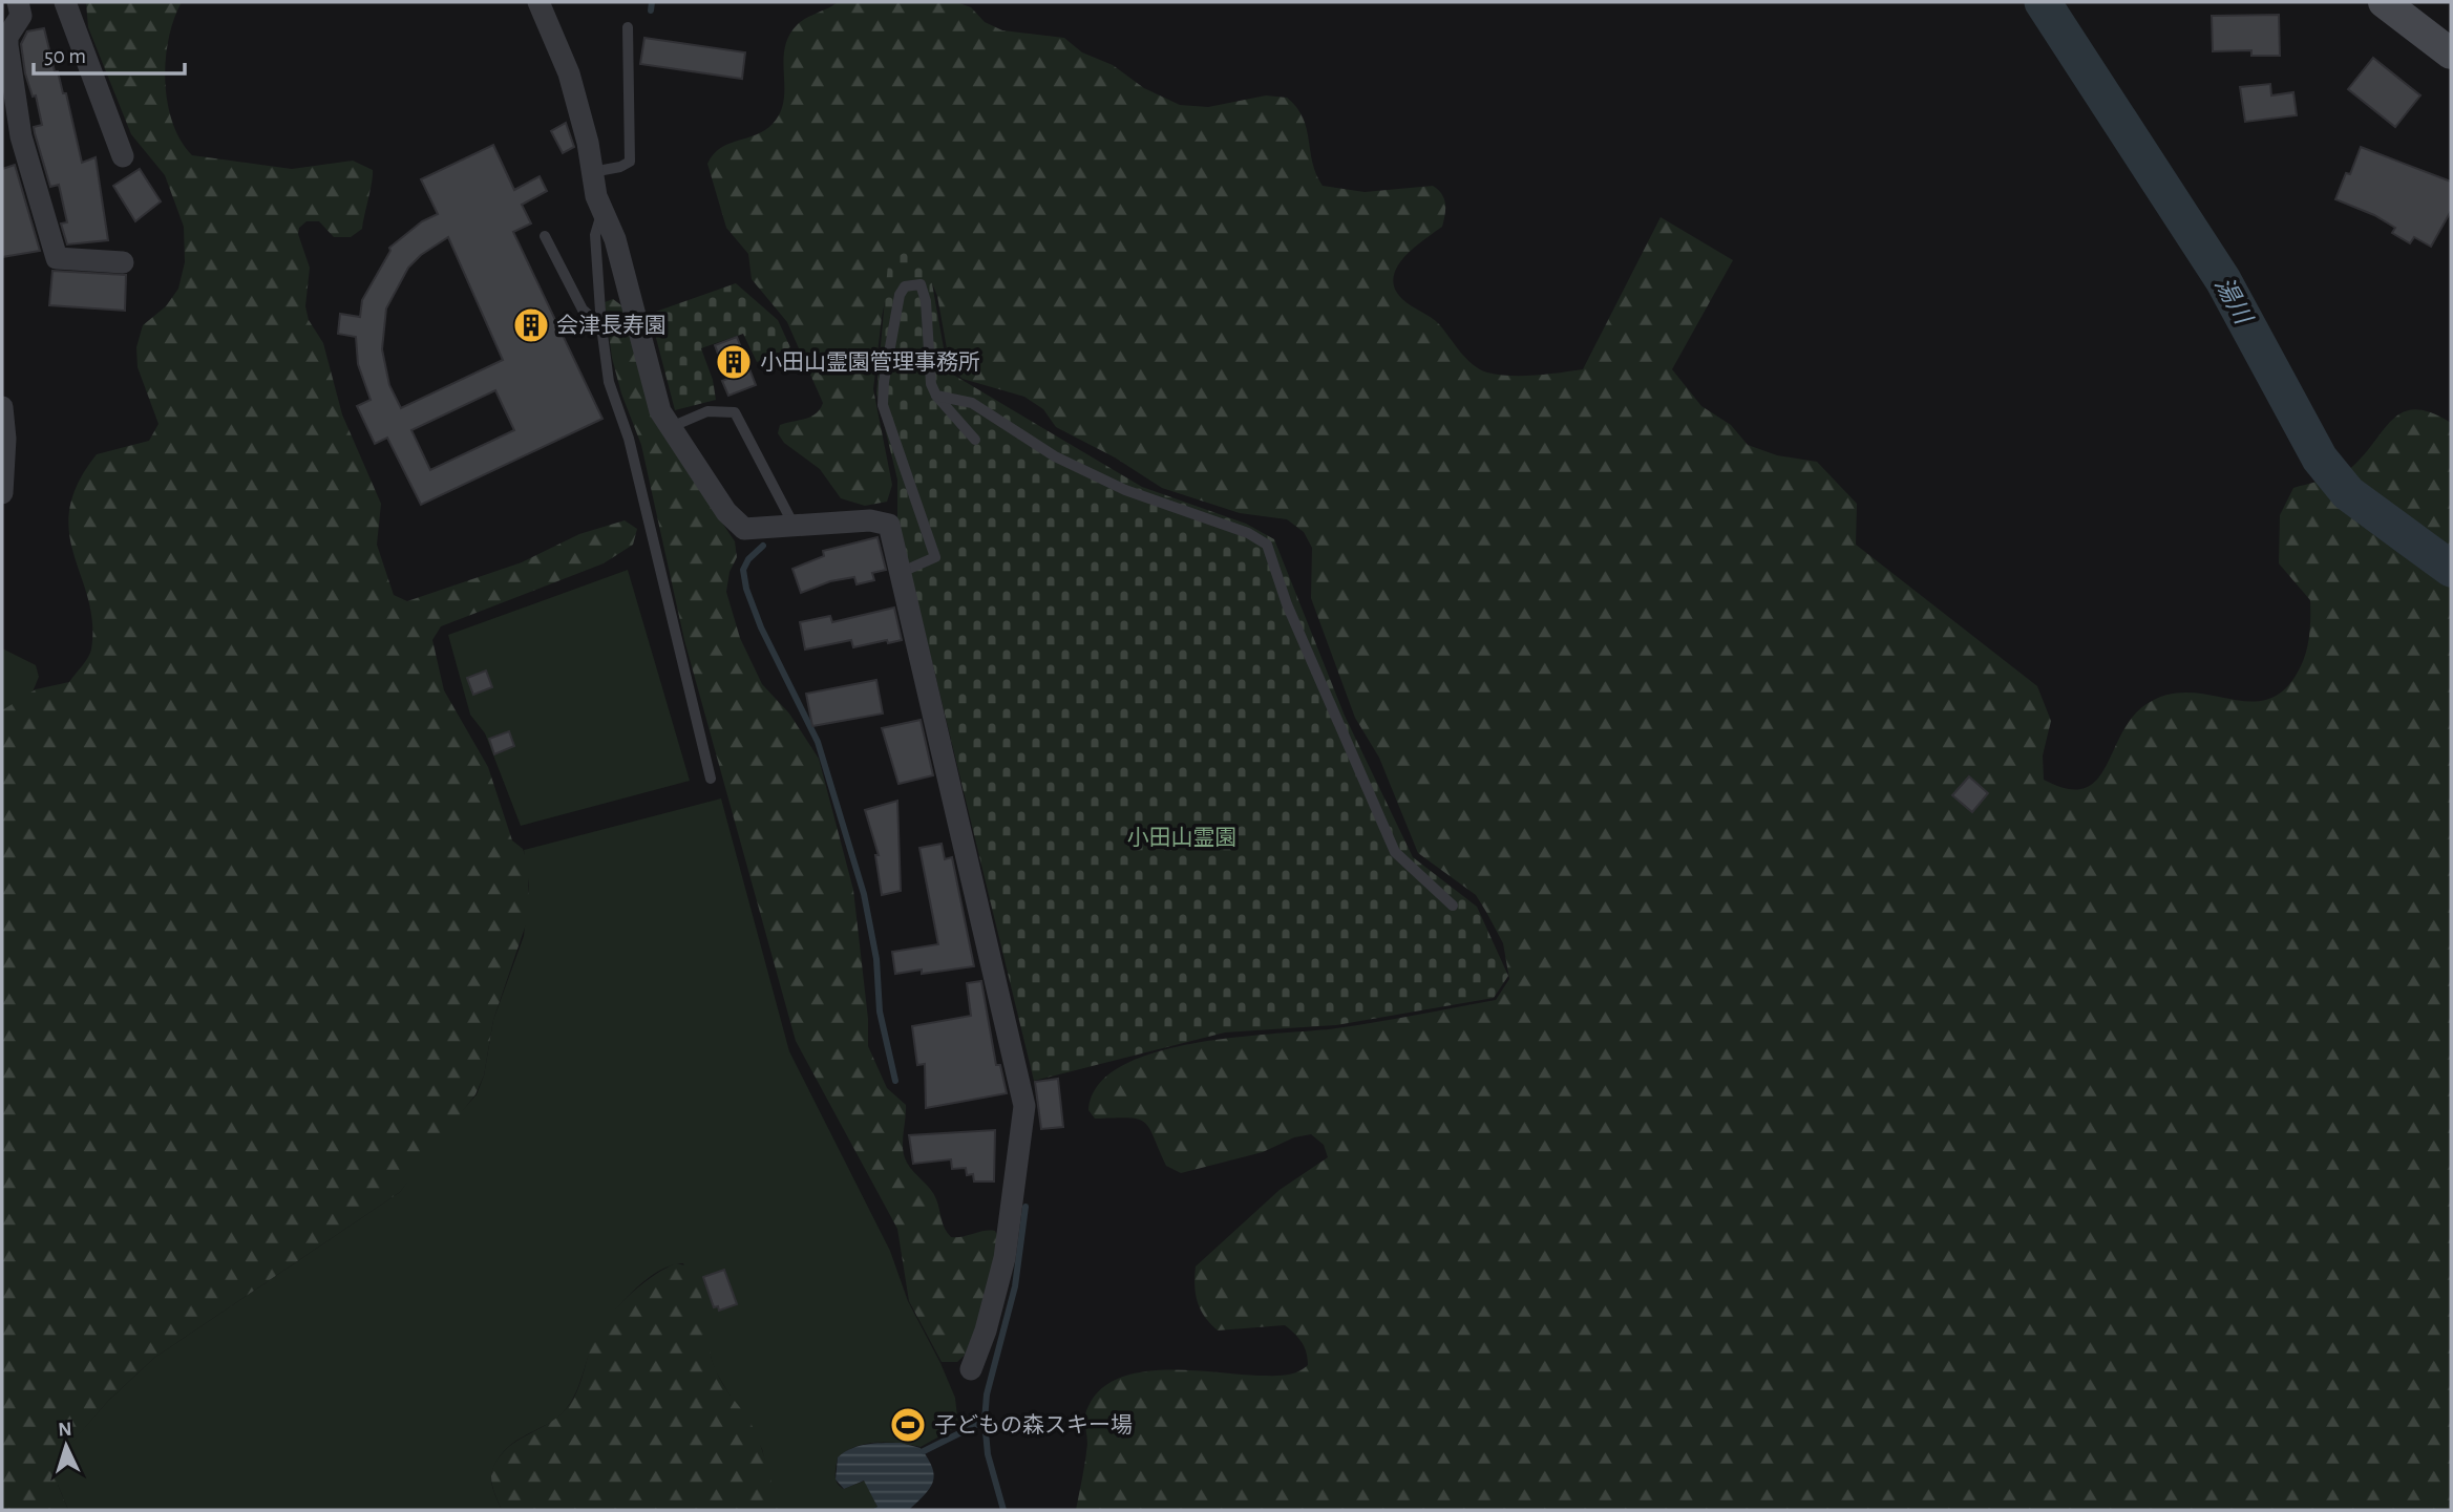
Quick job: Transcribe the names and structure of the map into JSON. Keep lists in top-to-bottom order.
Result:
{
  "water": ["湯川"],
  "parks": ["小田山霊園"],
  "places": {
    "building": ["会津長寿園", "小田山霊園管理事務所"],
    "sports": ["子どもの森スキー場"]
  },
  "scale_bar": "50 m",
  "north": "top"
}
